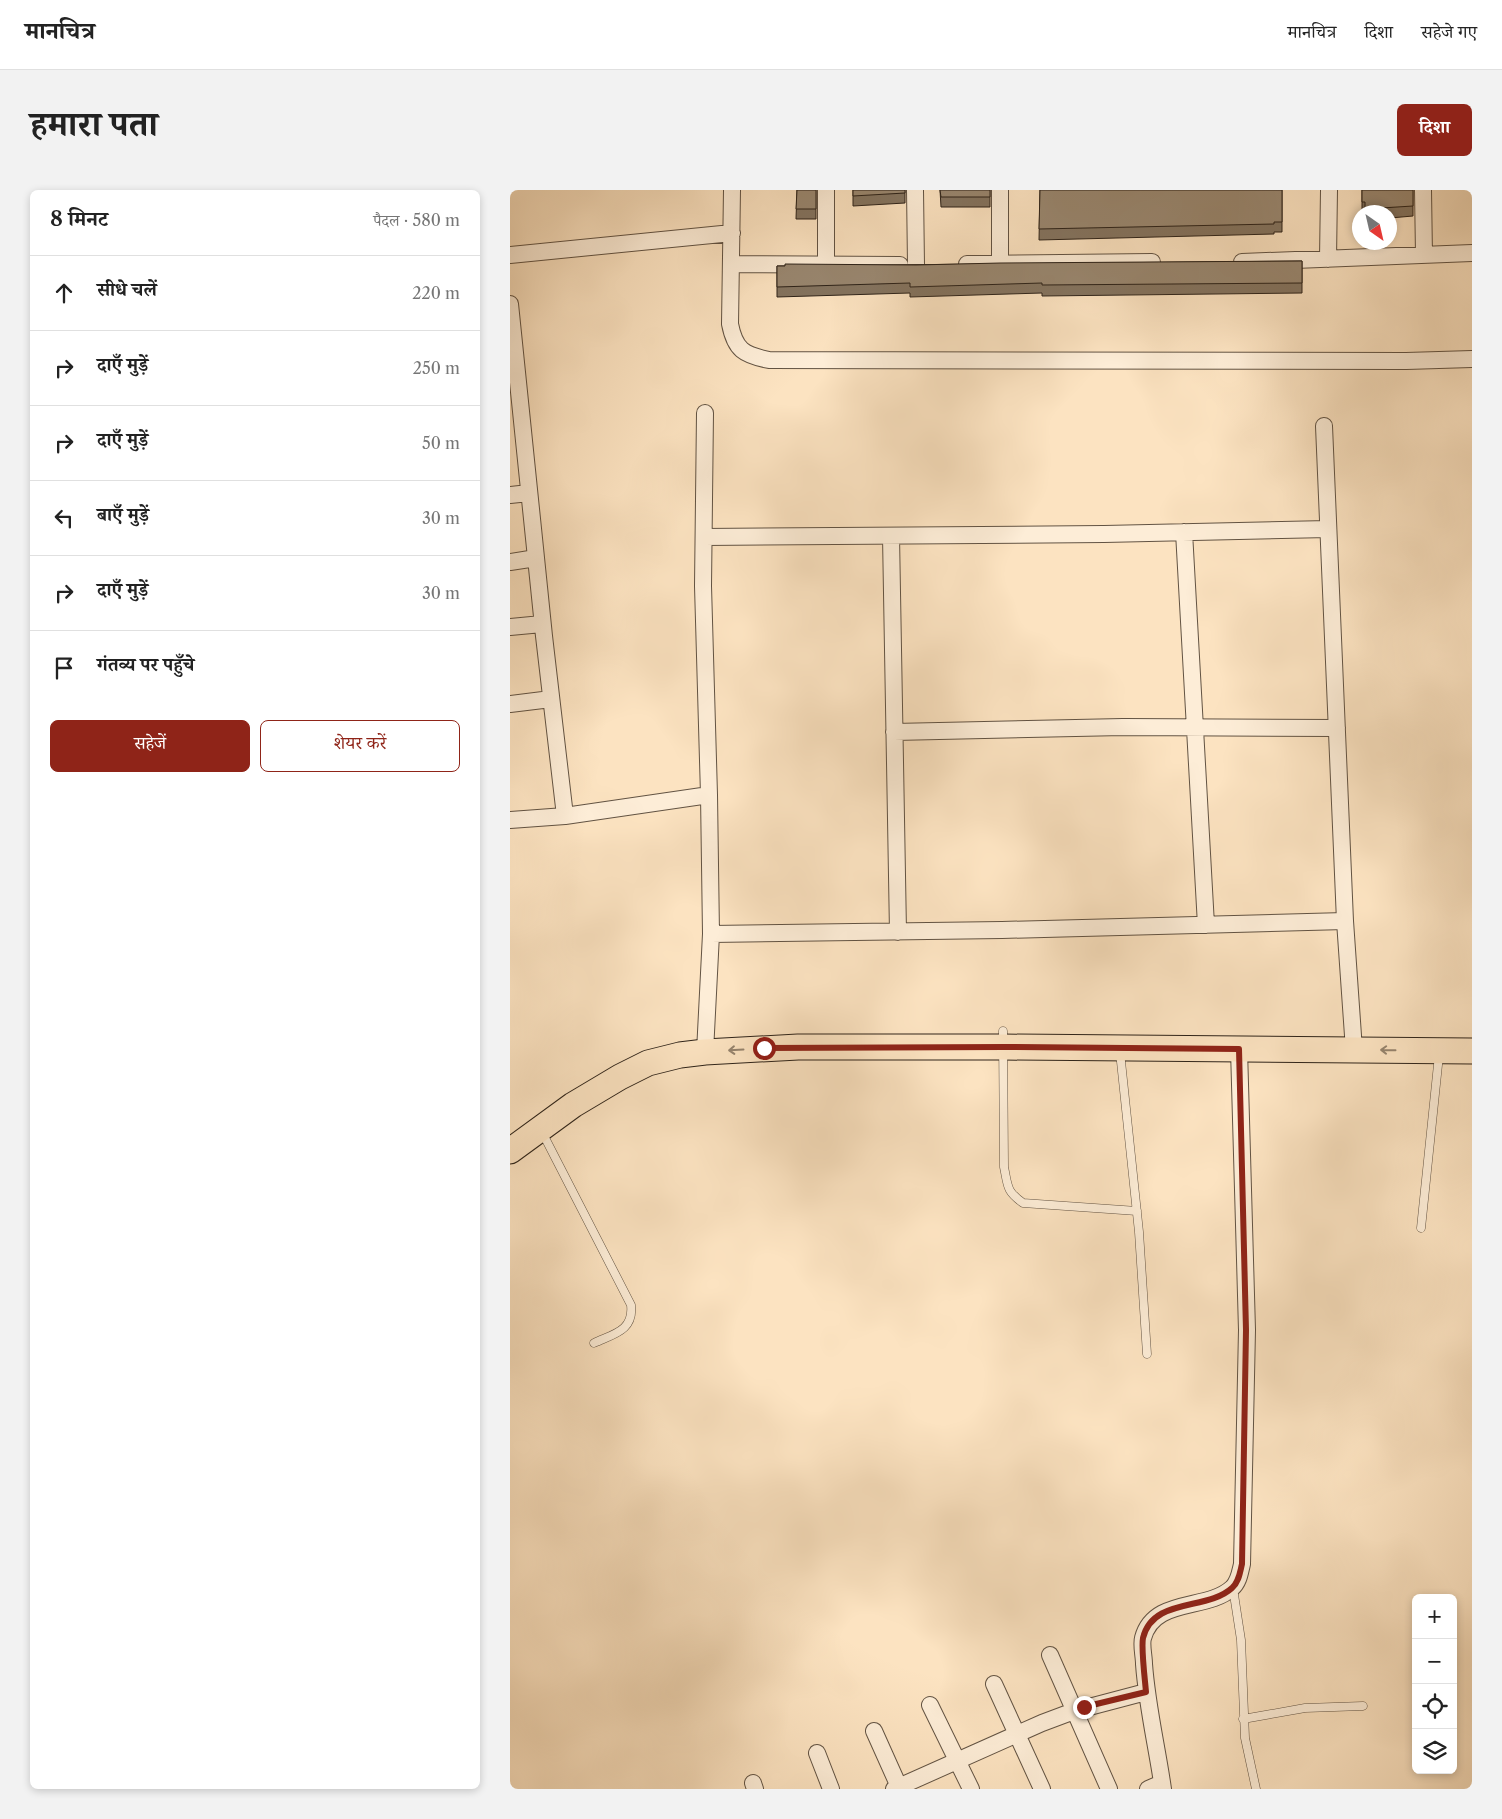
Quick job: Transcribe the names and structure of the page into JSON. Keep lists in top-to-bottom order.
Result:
{
  "north": "bottom right",
  "page": {
    "header": "मानचित्र",
    "nav": ["मानचित्र", "दिशा", "सहेजे गए"],
    "title": "हमारा पता",
    "buttons": [
      "दिशा",
      ["सहेजें", "शेयर करें"]
    ],
    "heading": ["8 मिनट", "पैदल · 580 m"],
    "list": [
      ["सीधे चलें", "220 m"],
      ["दाएँ मुड़ें", "250 m"],
      ["दाएँ मुड़ें", "50 m"],
      ["बाएँ मुड़ें", "30 m"],
      ["दाएँ मुड़ें", "30 m"],
      "गंतव्य पर पहुँचे"
    ],
    "map_buttons": ["+", "−"]
  }
}
